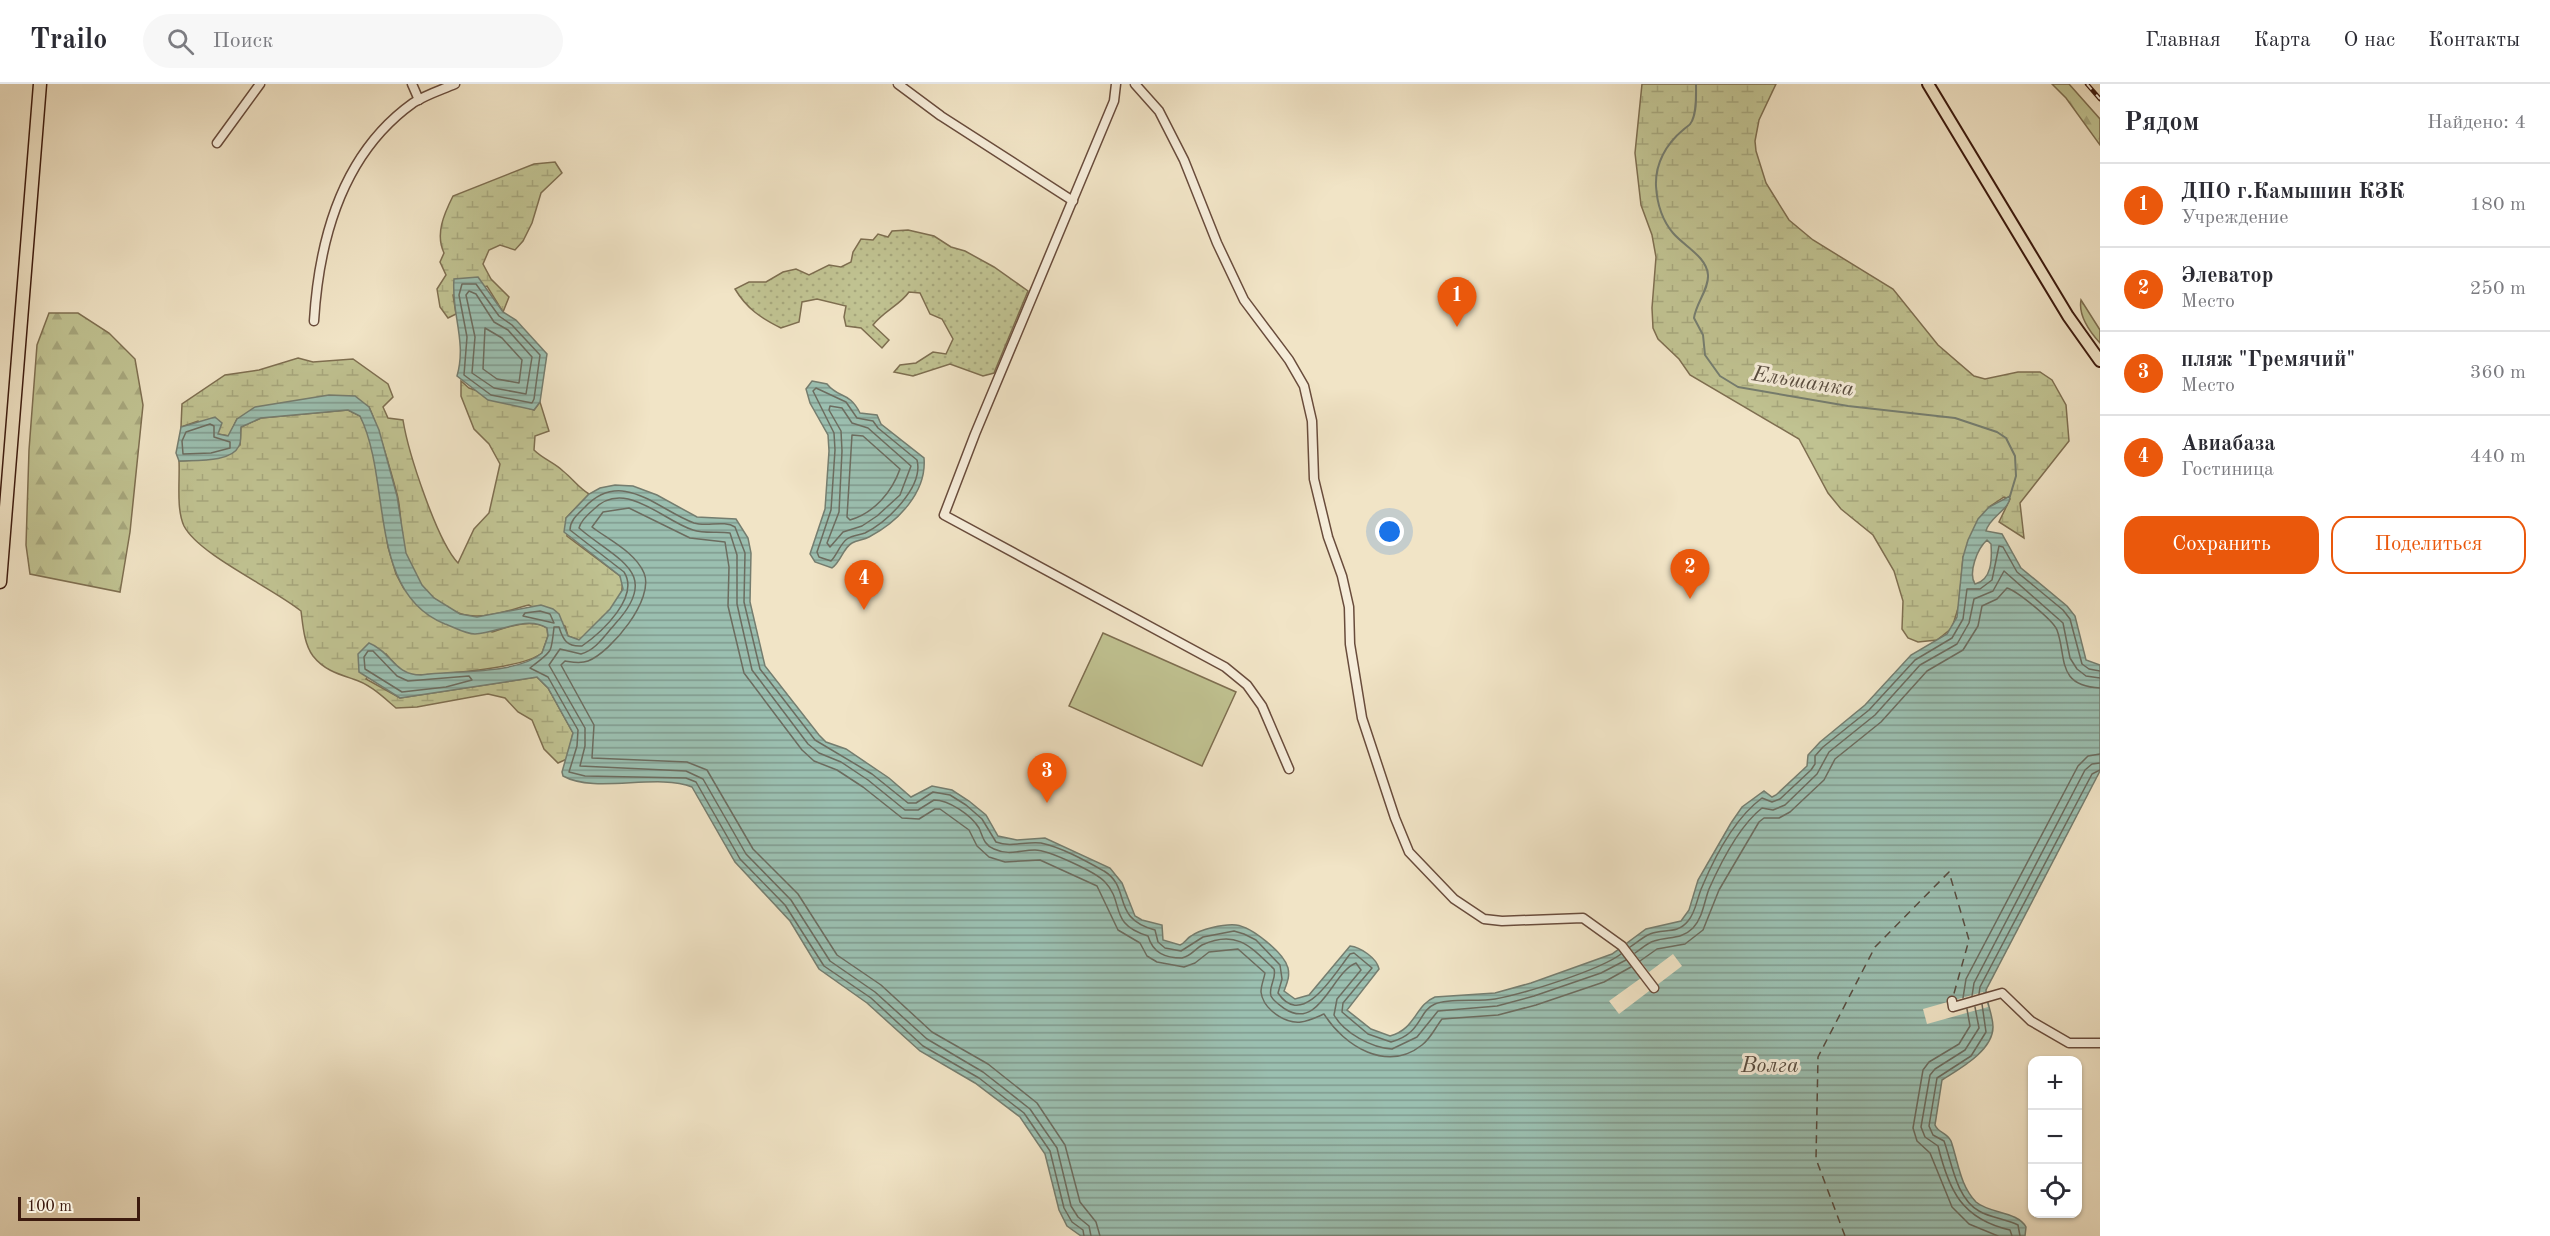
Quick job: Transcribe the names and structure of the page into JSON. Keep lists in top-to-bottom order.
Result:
{
  "water": ["Ельшанка", "Волга"],
  "scale_bar": "100 m",
  "page": {
    "header": "Trailo",
    "search": "Поиск",
    "nav": [
      "Главная",
      "Карта",
      "О нас",
      "Контакты"
    ],
    "heading": ["Рядом", "Найдено: 4"],
    "list": [
      {
        "mark": "1",
        "name": "ДПО г.Камышин КЗК",
        "note": "Учреждение",
        "value": "180 m"
      },
      {
        "mark": "2",
        "name": "Элеватор",
        "note": "Место",
        "value": "250 m"
      },
      {
        "mark": "3",
        "name": "пляж \"Гремячий\"",
        "note": "Место",
        "value": "360 m"
      },
      {
        "mark": "4",
        "name": "Авиабаза",
        "note": "Гостиница",
        "value": "440 m"
      }
    ],
    "pins": [
      "1",
      "2",
      "4",
      "3"
    ],
    "buttons": ["Сохранить", "Поделиться"],
    "map_buttons": ["+", "−"],
    "scale": "100 m"
  }
}
